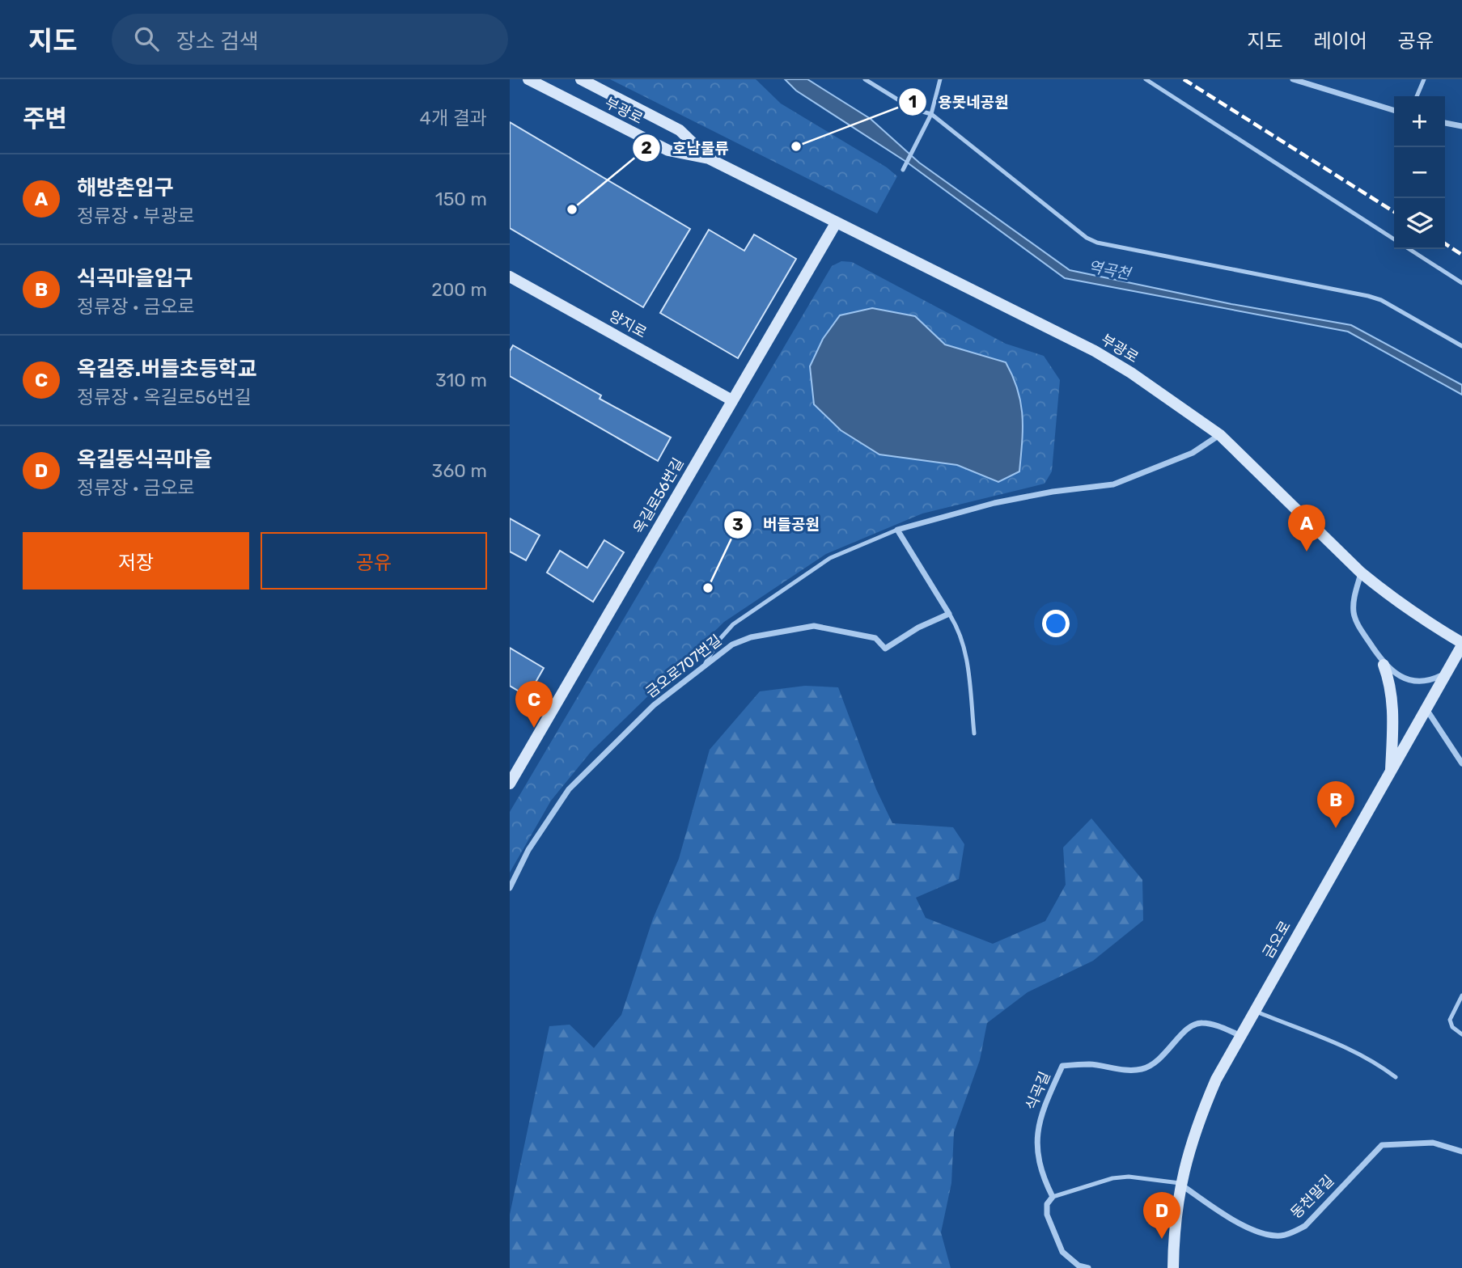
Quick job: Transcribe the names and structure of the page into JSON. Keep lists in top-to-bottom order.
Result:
{
  "streets": {
    "main road": [
      "부광로",
      "양지로",
      "옥길로56번길",
      "금오로"
    ],
    "street": ["금오로707번길", "식곡길", "동천말길"]
  },
  "crossings": [
    ["부광로", "옥길로56번길"],
    ["부광로", "금오로"],
    ["양지로", "옥길로56번길"],
    ["금오로", "식곡길"],
    ["금오로", "동천말길"]
  ],
  "water": ["역곡천"],
  "places": ["용못네공원", "호남물류", "버들공원"],
  "page": {
    "header": "지도",
    "search": "장소 검색",
    "nav": ["지도", "레이어", "공유"],
    "heading": ["주변", "4개 결과"],
    "map_buttons": ["+", "−"],
    "list": [
      {
        "mark": "A",
        "name": "해방촌입구",
        "note": "정류장 · 부광로",
        "value": "150 m"
      },
      {
        "mark": "B",
        "name": "식곡마을입구",
        "note": "정류장 · 금오로",
        "value": "200 m"
      },
      {
        "mark": "C",
        "name": "옥길중.버들초등학교",
        "note": "정류장 · 옥길로56번길",
        "value": "310 m"
      },
      {
        "mark": "D",
        "name": "옥길동식곡마을",
        "note": "정류장 · 금오로",
        "value": "360 m"
      }
    ],
    "pins": [
      "A",
      "C",
      "B",
      "D"
    ],
    "buttons": ["저장", "공유"]
  }
}
